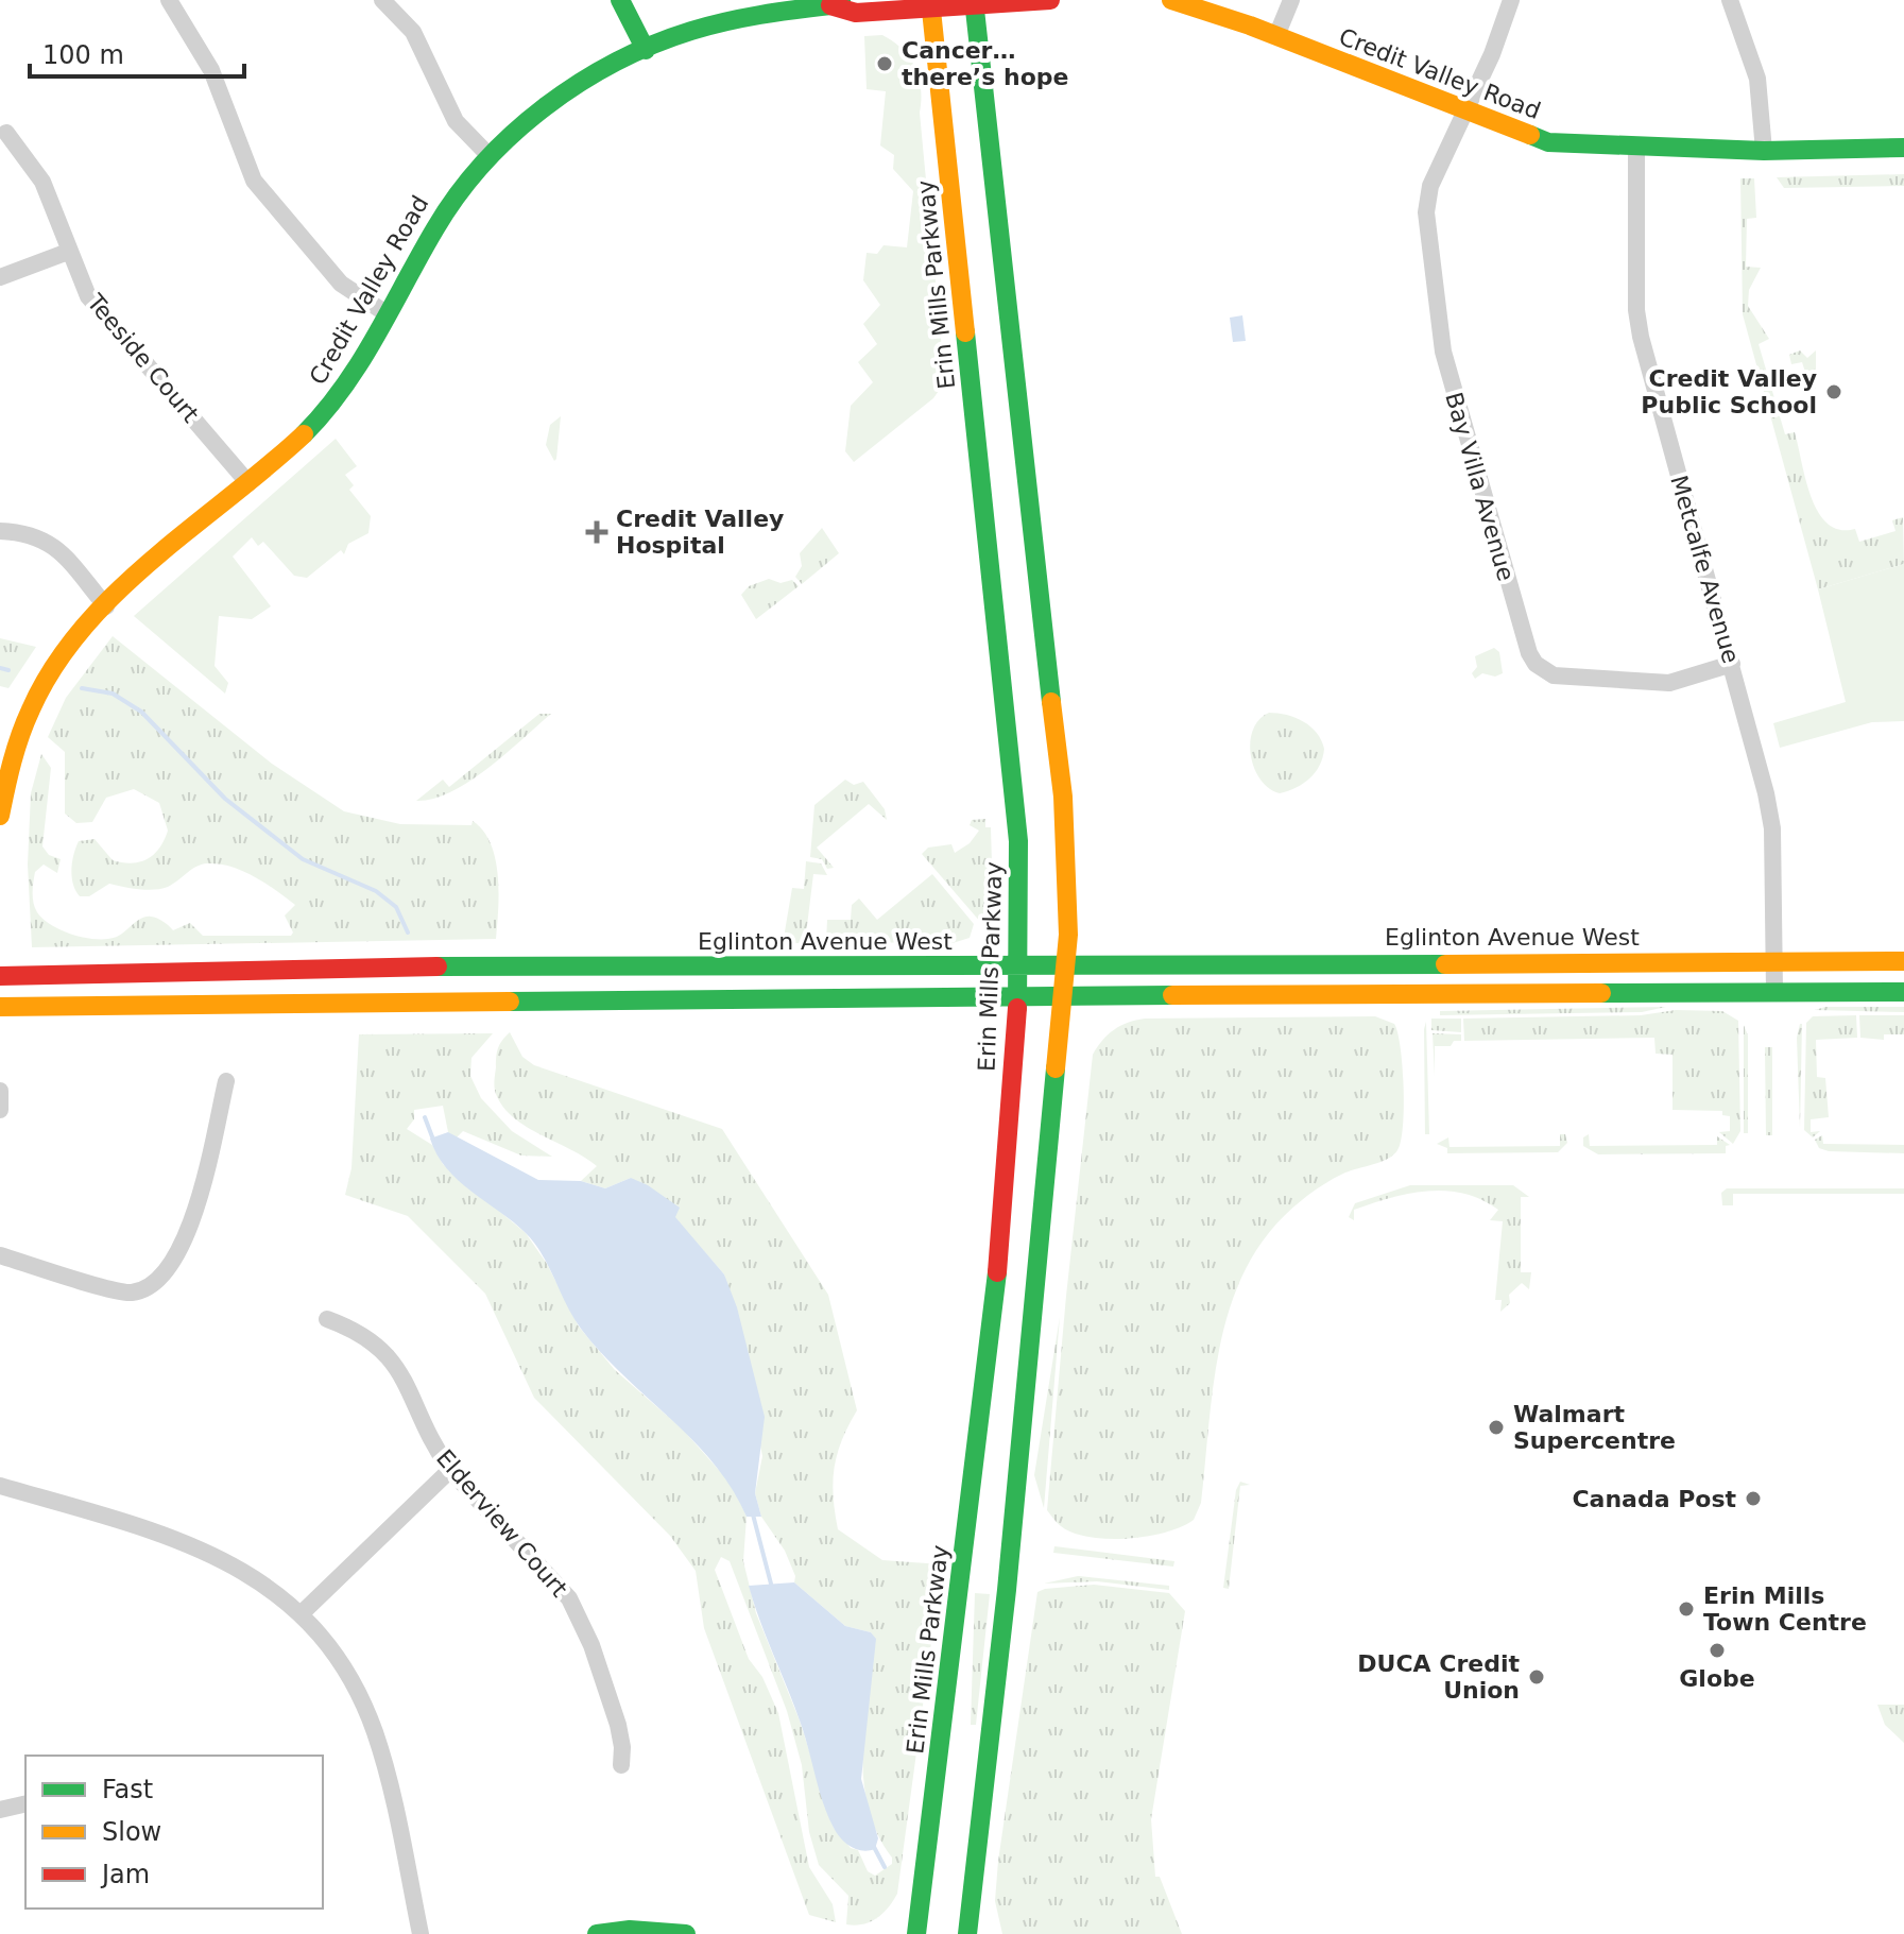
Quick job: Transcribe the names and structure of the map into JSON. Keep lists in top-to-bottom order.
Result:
{
  "streets": {
    "main road": ["Credit Valley Road", "Erin Mills Parkway", "Eglinton Avenue West"],
    "street": [
      "Teeside Court",
      "Bay Villa Avenue",
      "Metcalfe Avenue",
      "Elderview Court"
    ]
  },
  "crossings": [
    ["Credit Valley Road", "Erin Mills Parkway"],
    ["Credit Valley Road", "Teeside Court"],
    ["Credit Valley Road", "Bay Villa Avenue"],
    ["Credit Valley Road", "Metcalfe Avenue"],
    ["Erin Mills Parkway", "Eglinton Avenue West"],
    ["Bay Villa Avenue", "Metcalfe Avenue"],
    ["Metcalfe Avenue", "Eglinton Avenue West"]
  ],
  "places": {
    "other": [
      "Cancer… there’s hope",
      "Credit Valley Public School",
      "Walmart Supercentre",
      "Canada Post",
      "Erin Mills Town Centre",
      "Globe",
      "DUCA Credit Union"
    ],
    "health": ["Credit Valley Hospital"]
  },
  "legend": ["Fast", "Slow", "Jam"],
  "scale_bar": "100 m"
}
